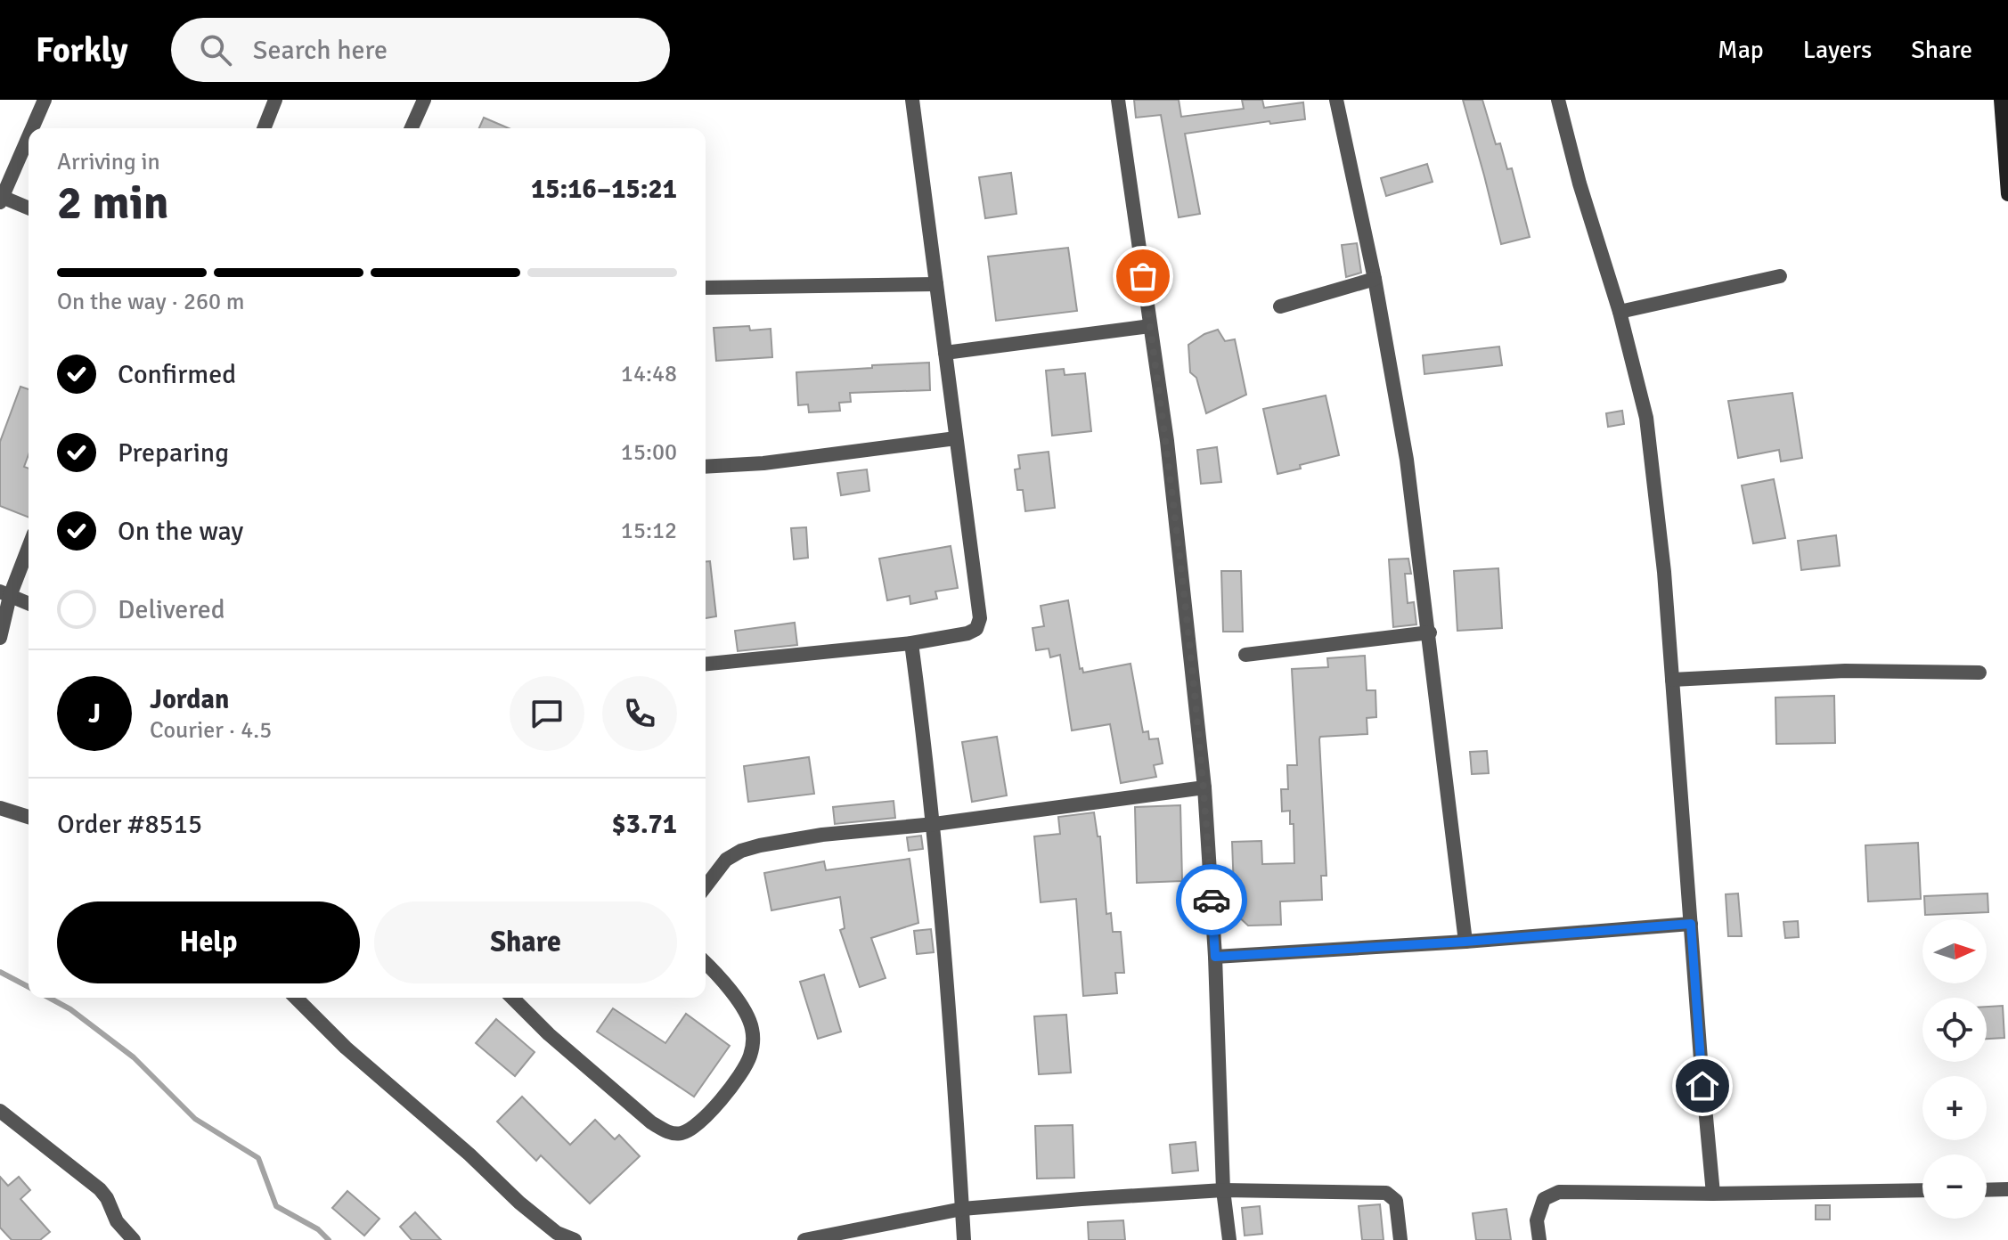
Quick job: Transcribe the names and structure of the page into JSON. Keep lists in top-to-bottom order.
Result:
{
  "north": "right",
  "page": {
    "header": "Forkly",
    "search": "Search here",
    "nav": ["Map", "Layers", "Share"],
    "heading": ["2 min", "Arriving in", "15:16–15:21"],
    "panel": [
      "Jordan",
      "Courier · 4.5",
      "Order #8515",
      "$3.71"
    ],
    "bar": "On the way · 260 m",
    "list": [
      ["Confirmed", "14:48"],
      ["Preparing", "15:00"],
      ["On the way", "15:12"],
      "Delivered"
    ],
    "round": "J",
    "buttons": ["Help", "Share"],
    "map_buttons": ["+", "−"]
  }
}
